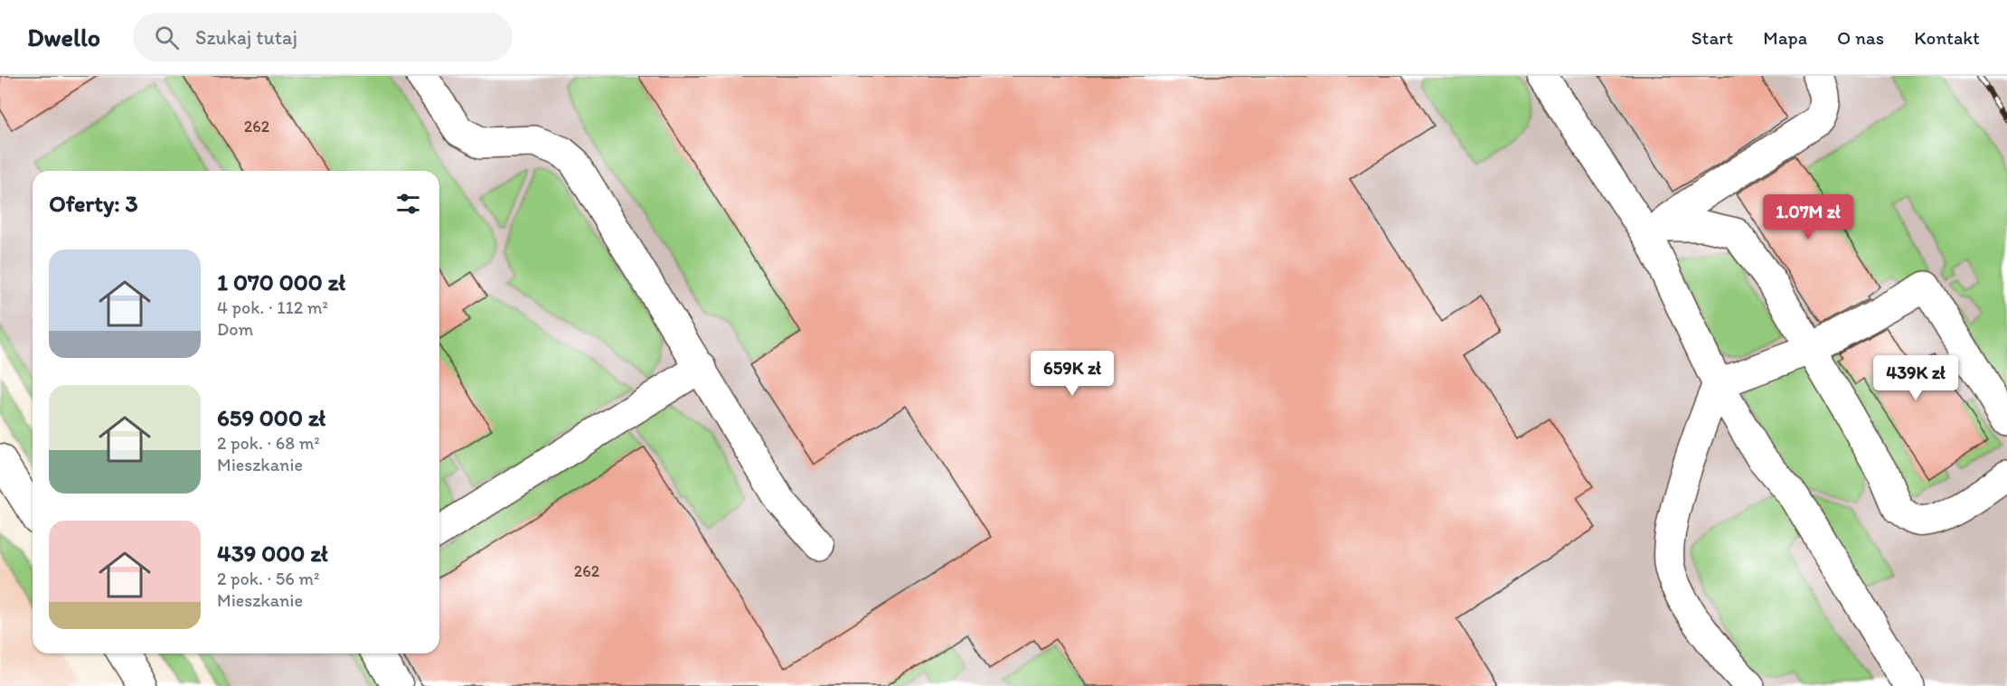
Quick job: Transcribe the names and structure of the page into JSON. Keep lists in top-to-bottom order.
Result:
{
  "house_numbers": ["262", "262"],
  "page": {
    "header": "Dwello",
    "search": "Szukaj tutaj",
    "nav": [
      "Start",
      "Mapa",
      "O nas",
      "Kontakt"
    ],
    "heading": "Oferty: 3",
    "price": ["1.07M zł", "659K zł", "439K zł"],
    "list": [
      {
        "name": "1 070 000 zł",
        "note": "4 pok. · 112 m² · Dom"
      },
      {
        "name": "659 000 zł",
        "note": "2 pok. · 68 m² · Mieszkanie"
      },
      {
        "name": "439 000 zł",
        "note": "2 pok. · 56 m² · Mieszkanie"
      }
    ]
  }
}
